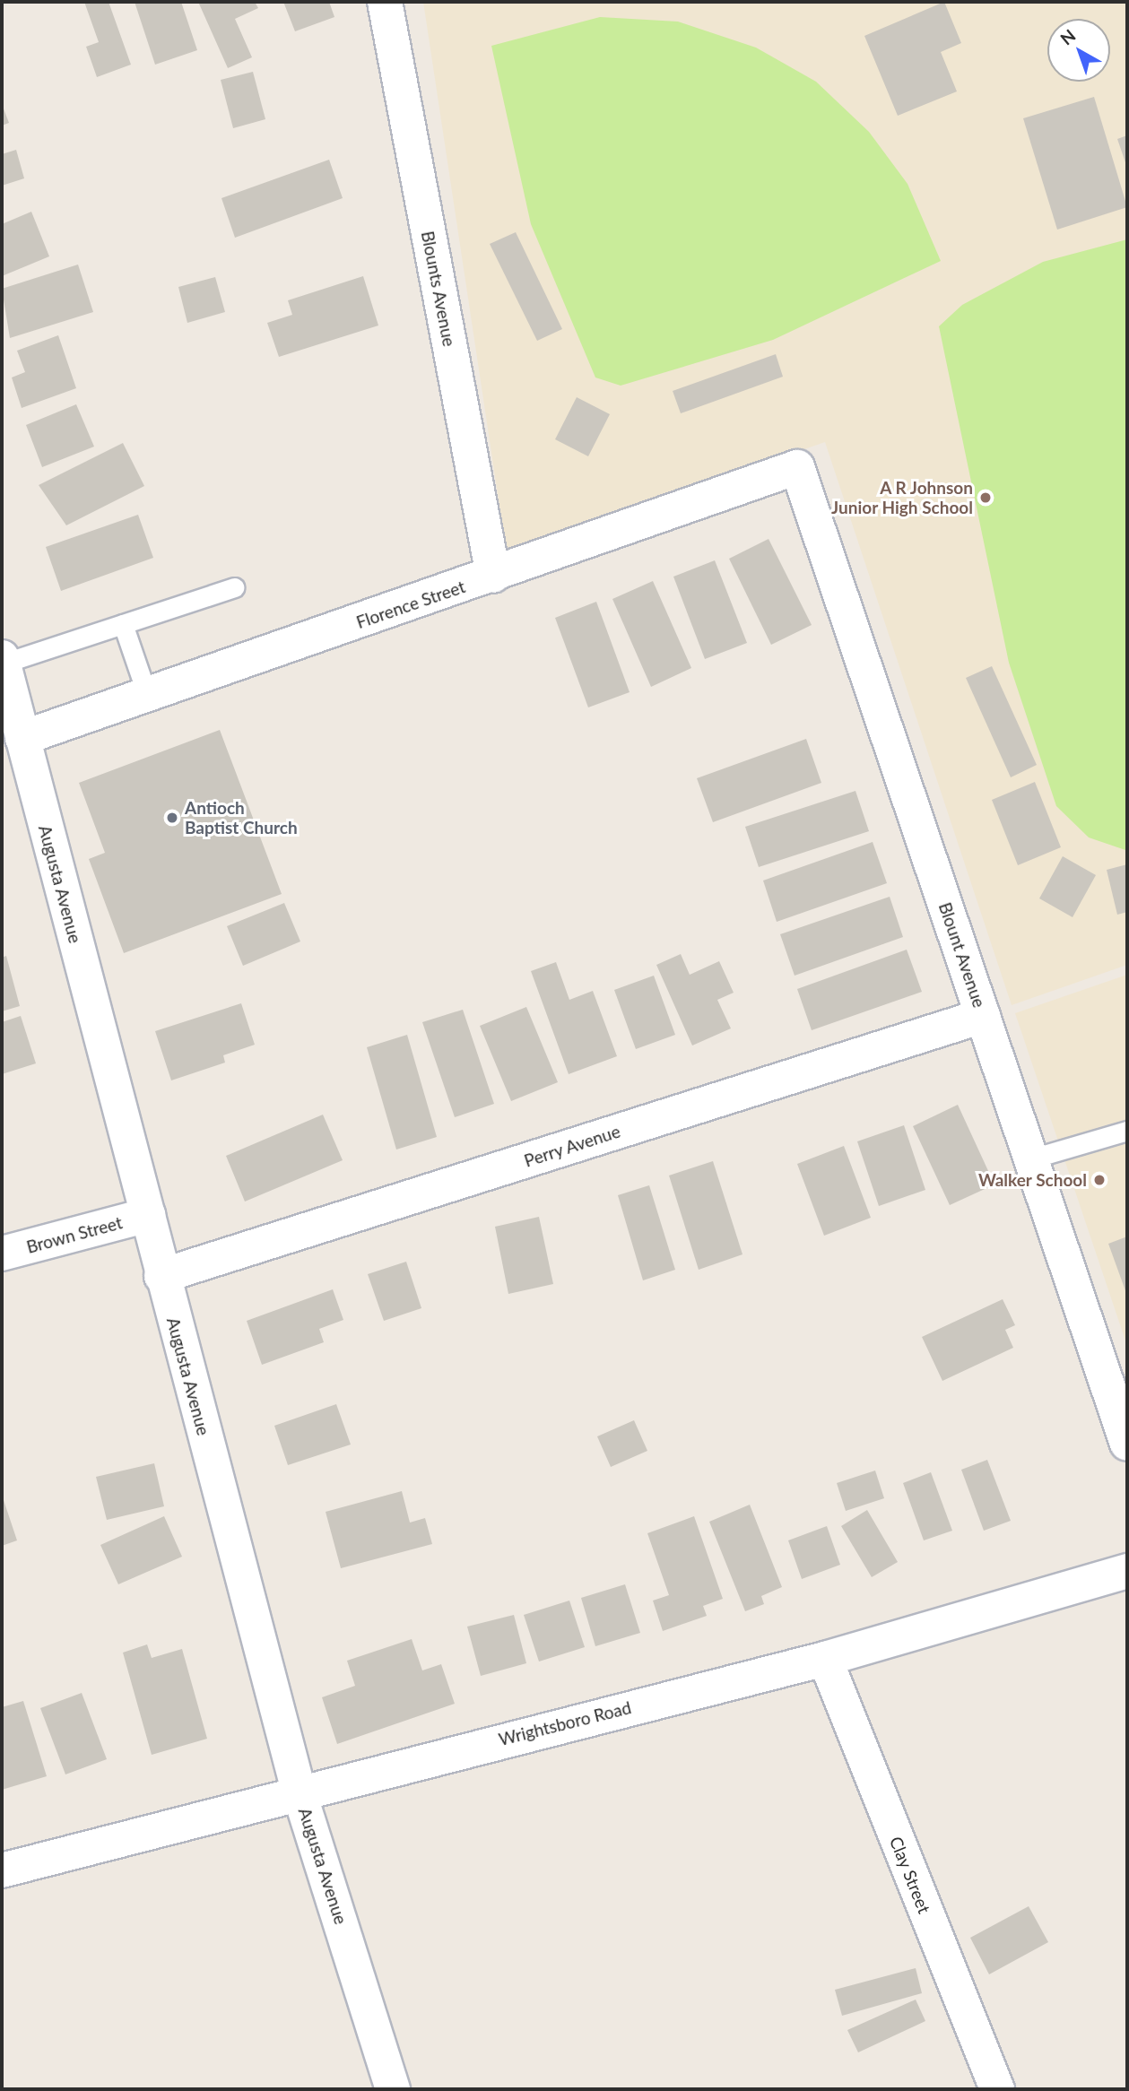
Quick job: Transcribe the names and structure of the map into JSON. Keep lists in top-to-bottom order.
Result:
{
  "streets": {
    "street": [
      "Blounts Avenue",
      "Florence Street",
      "Augusta Avenue",
      "Blount Avenue",
      "Perry Avenue",
      "Brown Street",
      "Wrightsboro Road",
      "Clay Street"
    ]
  },
  "crossings": [
    ["Blounts Avenue", "Florence Street"],
    ["Florence Street", "Augusta Avenue"],
    ["Florence Street", "Blount Avenue"],
    ["Augusta Avenue", "Perry Avenue"],
    ["Augusta Avenue", "Brown Street"],
    ["Augusta Avenue", "Wrightsboro Road"],
    ["Blount Avenue", "Perry Avenue"],
    ["Wrightsboro Road", "Clay Street"]
  ],
  "places": ["A R Johnson Junior High School", "Antioch Baptist Church", "Walker School"],
  "north": "top left"
}
